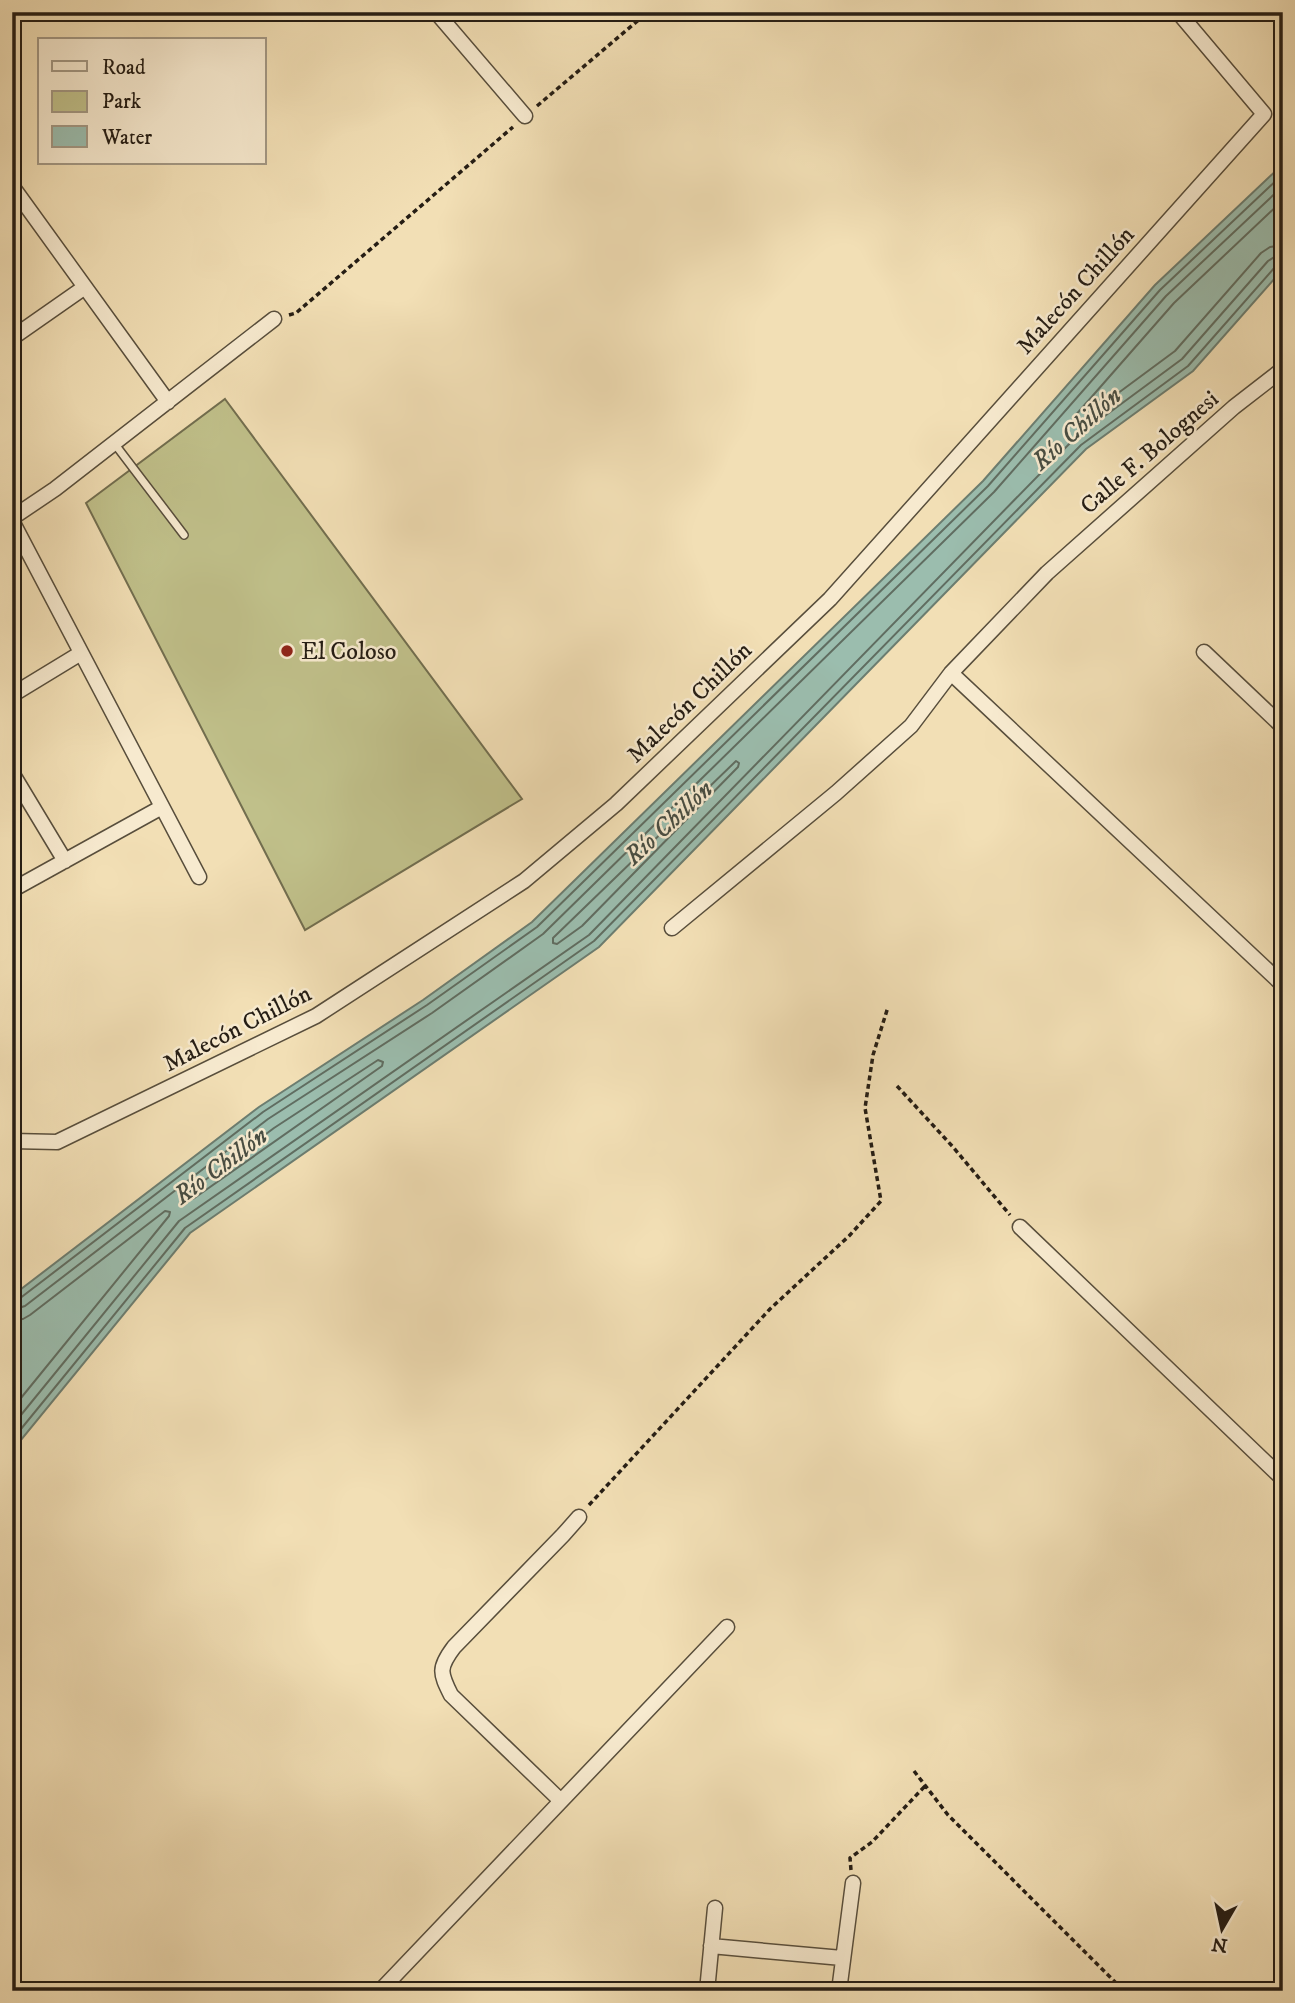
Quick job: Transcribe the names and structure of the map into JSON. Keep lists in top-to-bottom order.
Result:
{
  "streets": {
    "street": ["Malecón Chillón", "Calle F. Bolognesi"]
  },
  "water": ["Río Chillón"],
  "places": ["El Coloso"],
  "legend": ["Road", "Park", "Water"],
  "north": "bottom"
}
